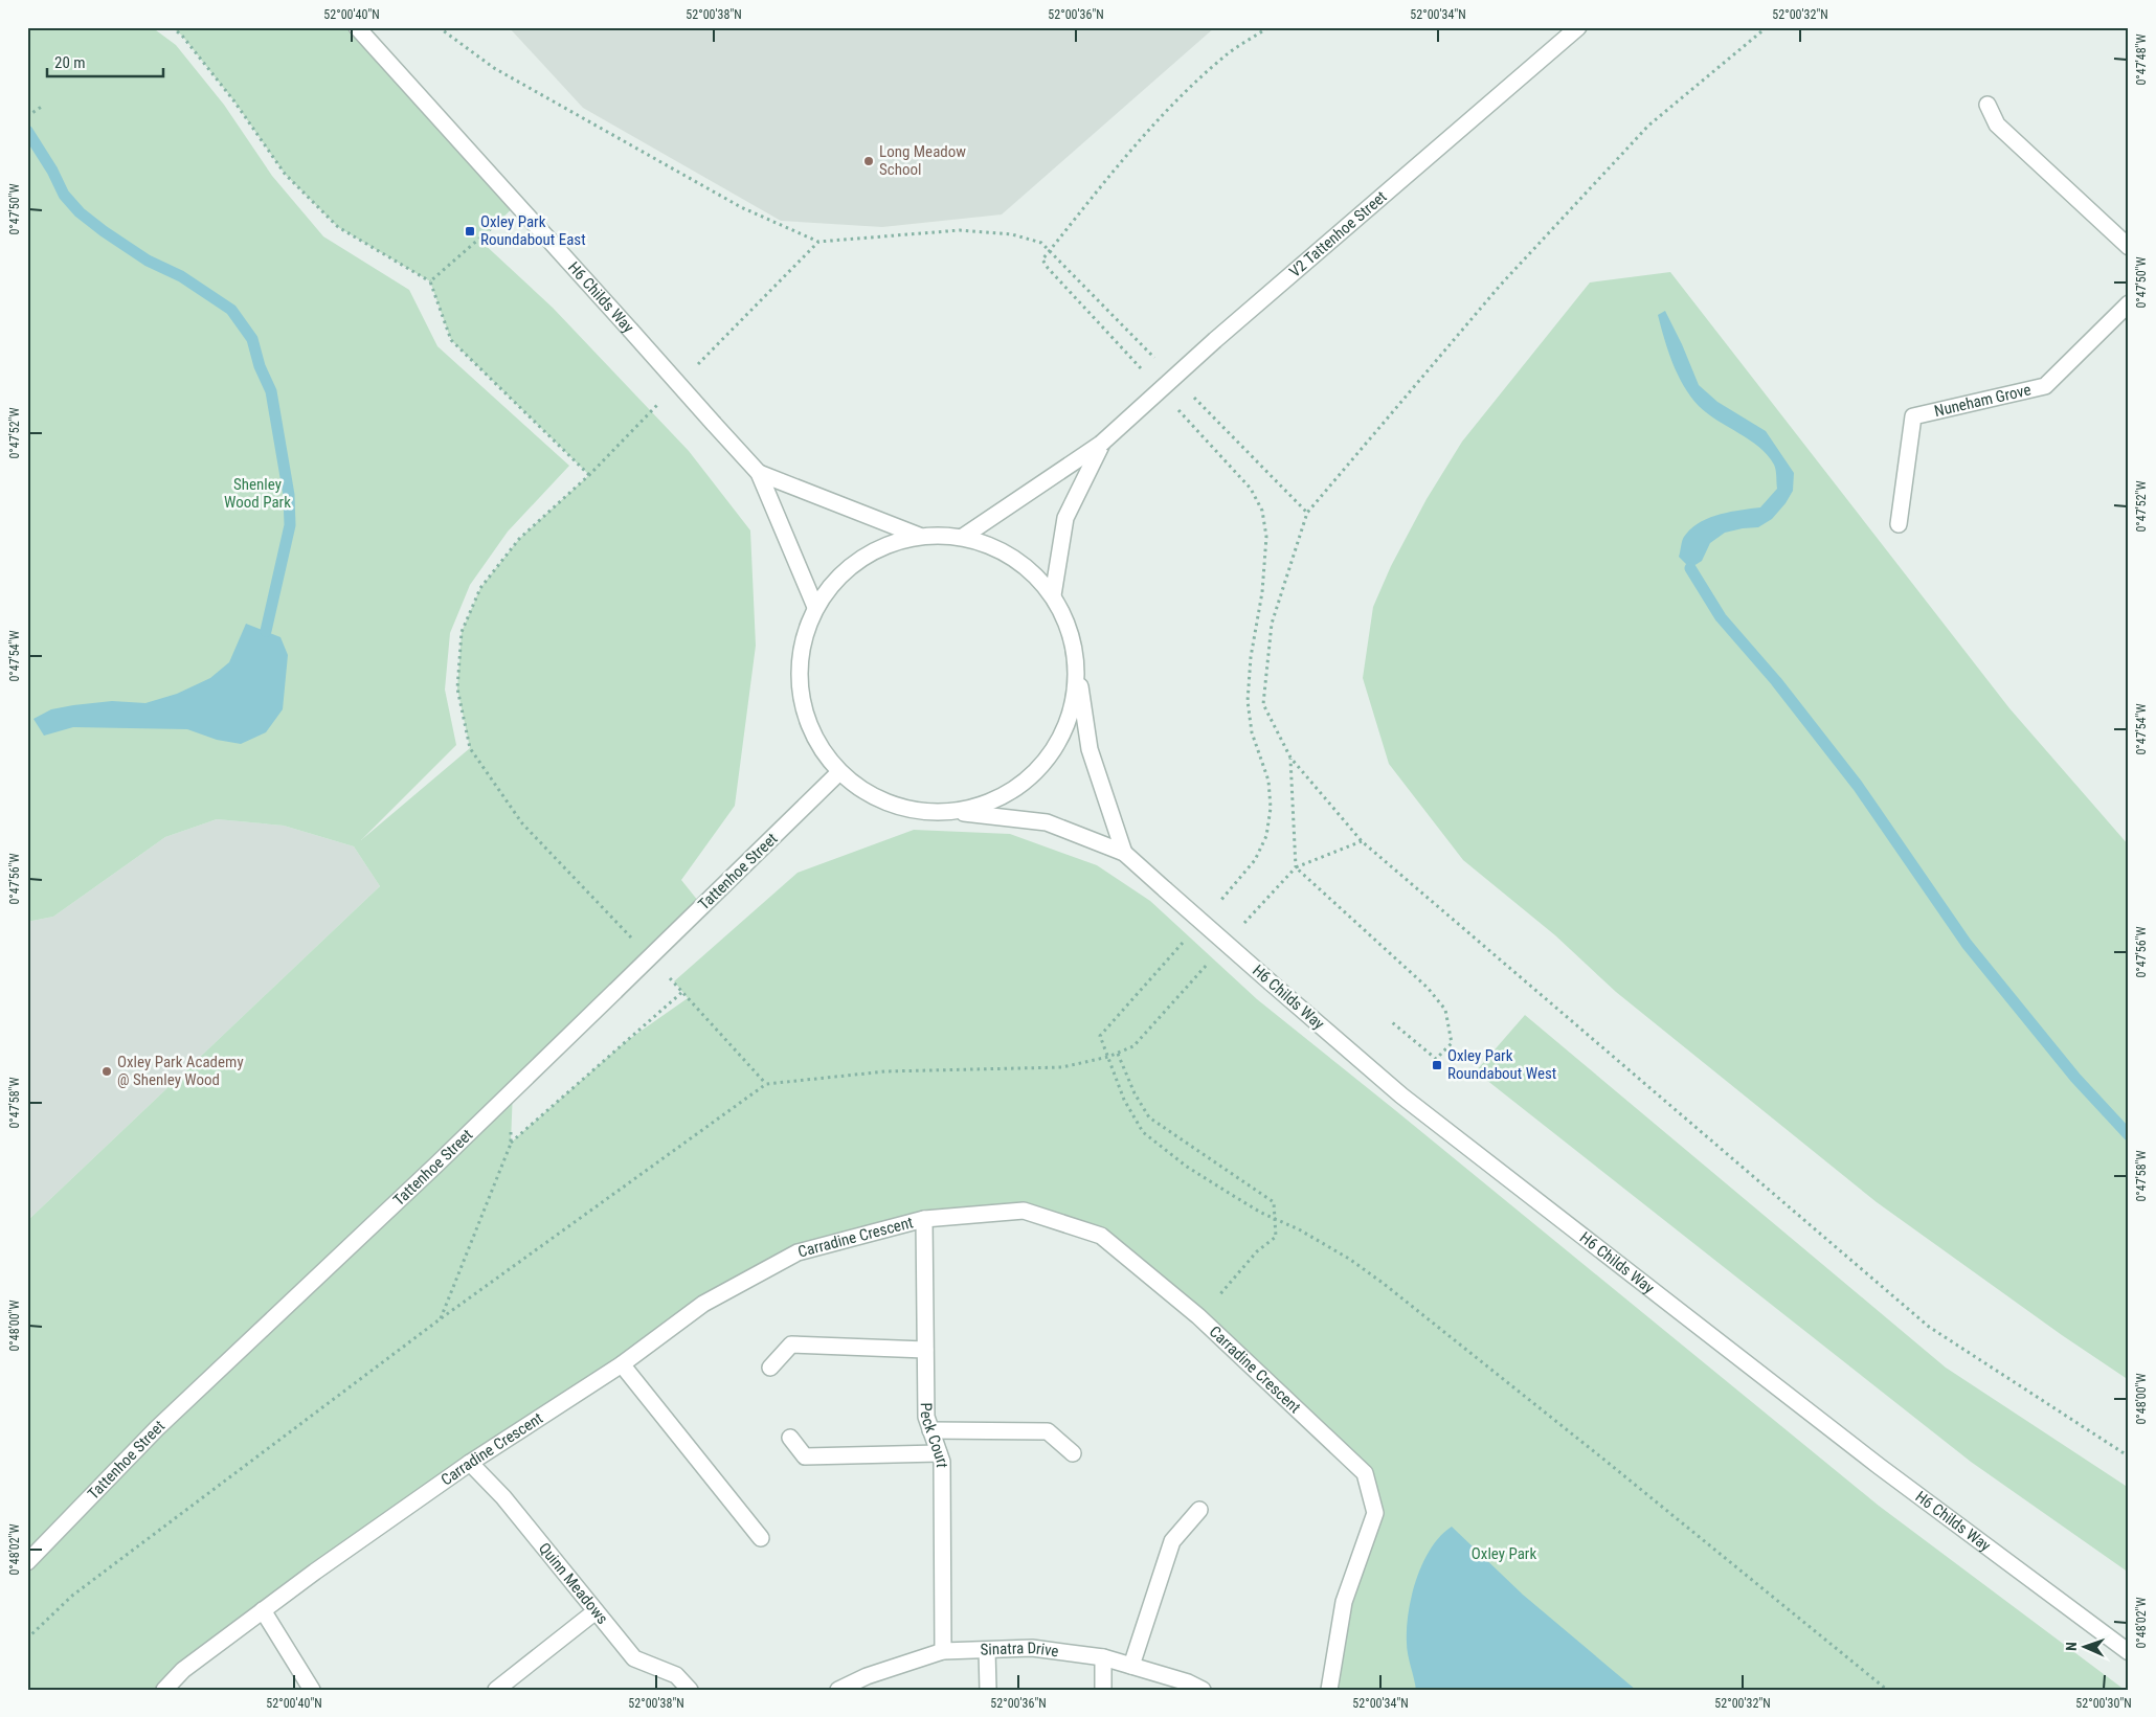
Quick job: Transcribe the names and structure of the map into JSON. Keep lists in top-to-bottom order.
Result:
{
  "streets": {
    "street": [
      "V2 Tattenhoe Street",
      "H6 Childs Way",
      "Nuneham Grove",
      "Tattenhoe Street",
      "Carradine Crescent",
      "Peck Court",
      "Quinn Meadows",
      "Sinatra Drive"
    ]
  },
  "crossings": [
    ["Carradine Crescent", "Peck Court"],
    ["Carradine Crescent", "Quinn Meadows"],
    ["Peck Court", "Sinatra Drive"]
  ],
  "parks": ["Shenley Wood Park", "Oxley Park"],
  "places": {
    "other": ["Long Meadow School", "Oxley Park Academy @ Shenley Wood"],
    "transit": ["Oxley Park Roundabout East", "Oxley Park Roundabout West"]
  },
  "scale_bar": "20 m",
  "north": "left",
  "coordinates": [
    "52°00'40\"N",
    "52°00'38\"N",
    "52°00'36\"N",
    "52°00'34\"N",
    "52°00'32\"N",
    "0°47'48\"W",
    "0°47'50\"W",
    "0°47'52\"W",
    "0°47'54\"W",
    "0°47'56\"W",
    "0°47'58\"W",
    "0°48'00\"W",
    "0°48'02\"W",
    "52°00'30\"N"
  ]
}
